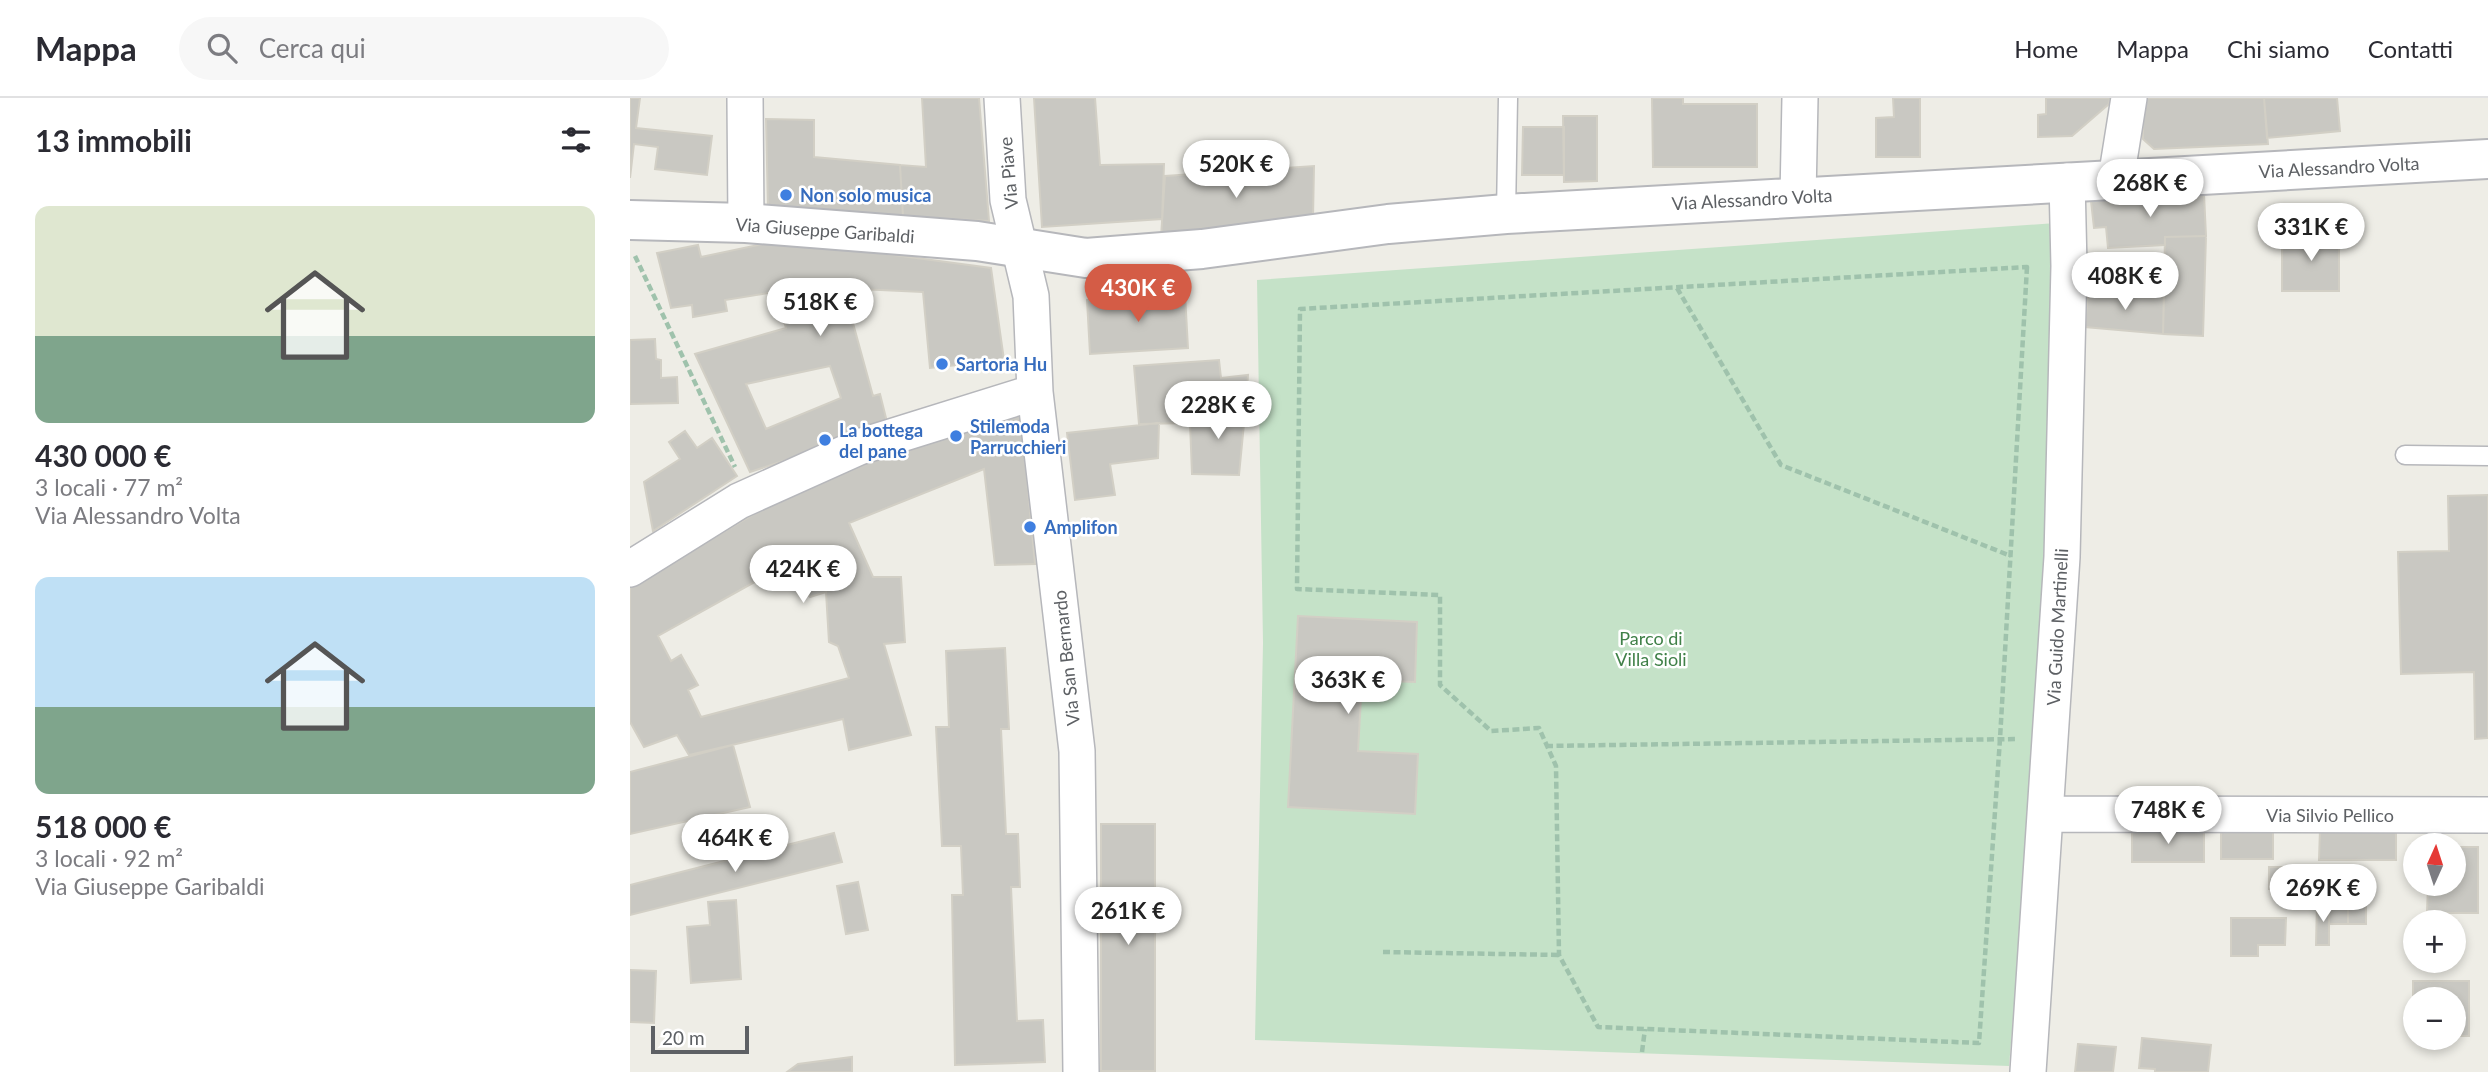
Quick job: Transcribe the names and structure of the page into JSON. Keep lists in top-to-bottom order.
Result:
{
  "streets": {
    "street": [
      "Via Alessandro Volta",
      "Via Piave",
      "Via Giuseppe Garibaldi",
      "Via Guido Martinelli",
      "Via San Bernardo",
      "Via Silvio Pellico"
    ]
  },
  "crossings": [
    ["Via Alessandro Volta", "Via Piave"],
    ["Via Alessandro Volta", "Via Giuseppe Garibaldi"],
    ["Via Alessandro Volta", "Via Guido Martinelli"],
    ["Via Alessandro Volta", "Via San Bernardo"],
    ["Via Piave", "Via Giuseppe Garibaldi"],
    ["Via Piave", "Via San Bernardo"],
    ["Via Giuseppe Garibaldi", "Via San Bernardo"],
    ["Via Guido Martinelli", "Via Silvio Pellico"]
  ],
  "parks": ["Parco di Villa Sioli"],
  "places": [
    "Non solo musica",
    "Sartoria Hu",
    "Stilemoda Parrucchieri",
    "La bottega del pane",
    "Amplifon"
  ],
  "scale_bar": "20 m",
  "north": "top",
  "page": {
    "header": "Mappa",
    "search": "Cerca qui",
    "nav": [
      "Home",
      "Mappa",
      "Chi siamo",
      "Contatti"
    ],
    "heading": "13 immobili",
    "price": [
      "520K €",
      "268K €",
      "331K €",
      "408K €",
      "430K €",
      "518K €",
      "228K €",
      "424K €",
      "363K €",
      "748K €",
      "464K €",
      "269K €",
      "261K €"
    ],
    "list": [
      {
        "name": "430 000 €",
        "note": "3 locali · 77 m² · Via Alessandro Volta"
      },
      {
        "name": "518 000 €",
        "note": "3 locali · 92 m² · Via Giuseppe Garibaldi"
      }
    ],
    "map_buttons": ["+", "−"],
    "scale": "20 m"
  }
}
